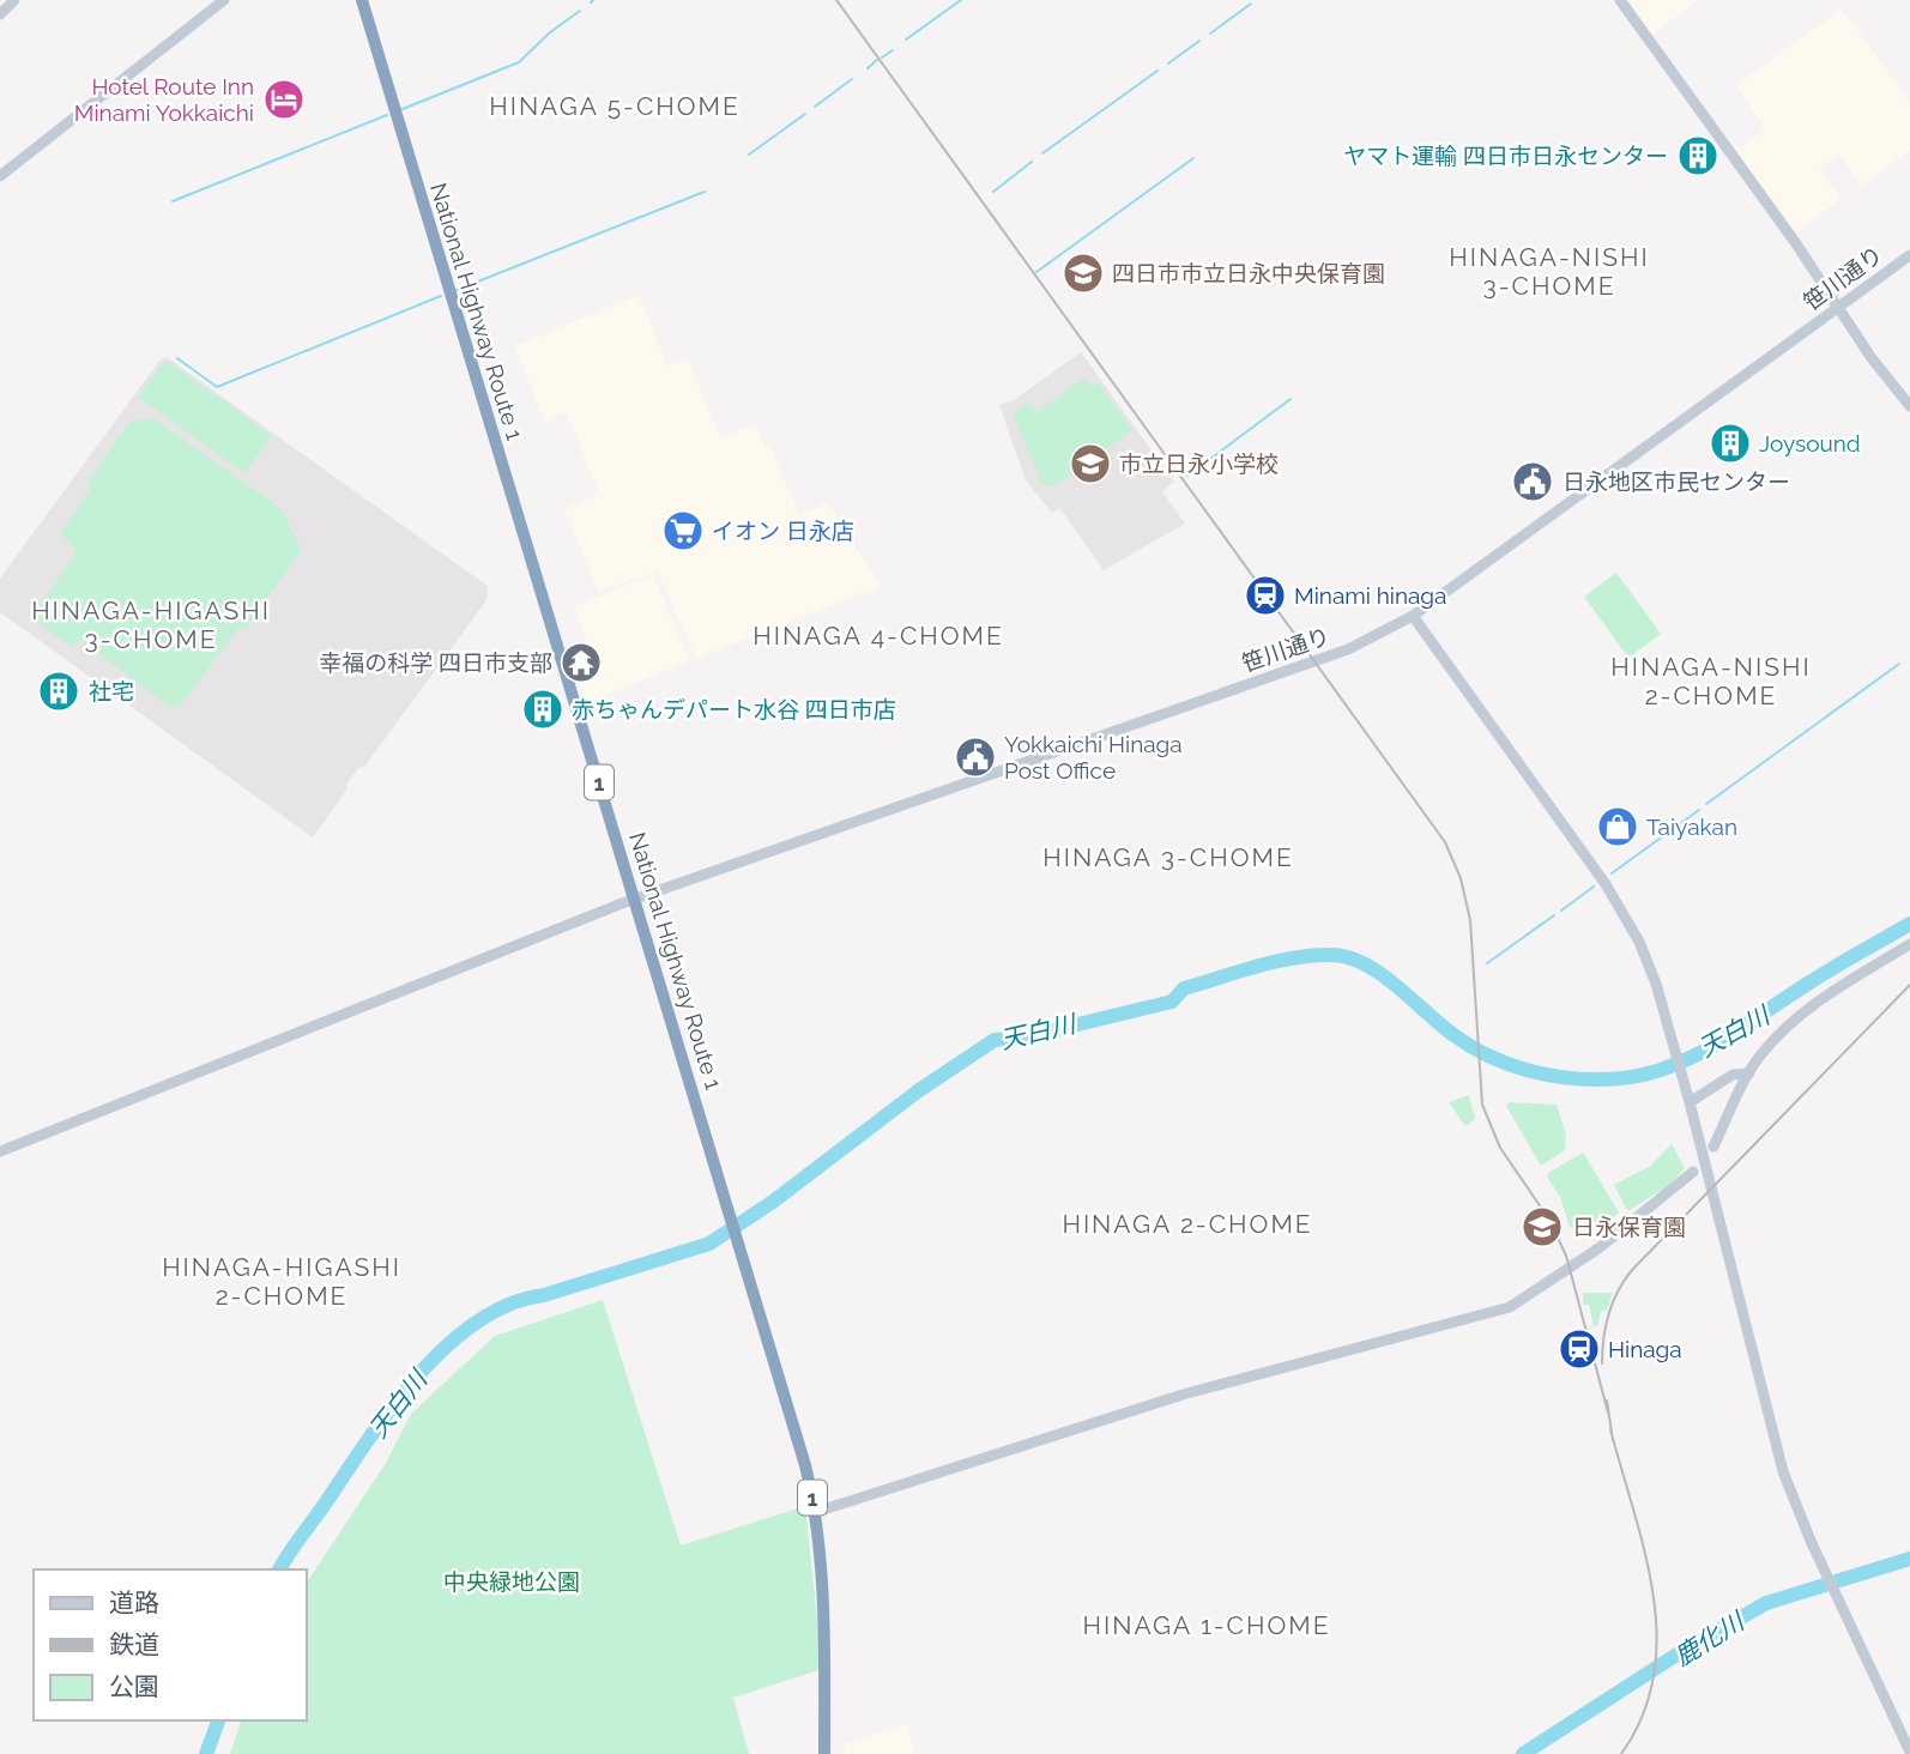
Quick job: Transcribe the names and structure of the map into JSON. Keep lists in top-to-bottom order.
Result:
{
  "streets": {
    "highway": ["National Highway Route 1", "1"],
    "street": ["笹川通り"]
  },
  "crossings": [
    ["笹川通り", "National Highway Route 1"]
  ],
  "districts": [
    "HINAGA 5-CHOME",
    "HINAGA-NISHI 3-CHOME",
    "HINAGA-HIGASHI 3-CHOME",
    "HINAGA 4-CHOME",
    "HINAGA-NISHI 2-CHOME",
    "HINAGA 3-CHOME",
    "HINAGA 2-CHOME",
    "HINAGA-HIGASHI 2-CHOME",
    "HINAGA 1-CHOME"
  ],
  "water": ["天白川", "鹿化川"],
  "parks": ["中央緑地公園"],
  "places": {
    "hotel": ["Hotel Route Inn Minami Yokkaichi"],
    "building": [
      "ヤマト運輸 四日市日永センター",
      "Joysound",
      "社宅",
      "赤ちゃんデパート水谷 四日市店"
    ],
    "school or university": ["四日市市立日永中央保育園", "市立日永小学校", "日永保育園"],
    "public building": ["日永地区市民センター", "Yokkaichi Hinaga Post Office"],
    "supermarket": ["イオン 日永店"],
    "station": ["Minami hinaga", "Hinaga"],
    "temple": ["幸福の科学 四日市支部"],
    "shop": ["Taiyakan"]
  },
  "legend": ["道路", "鉄道", "公園"]
}
